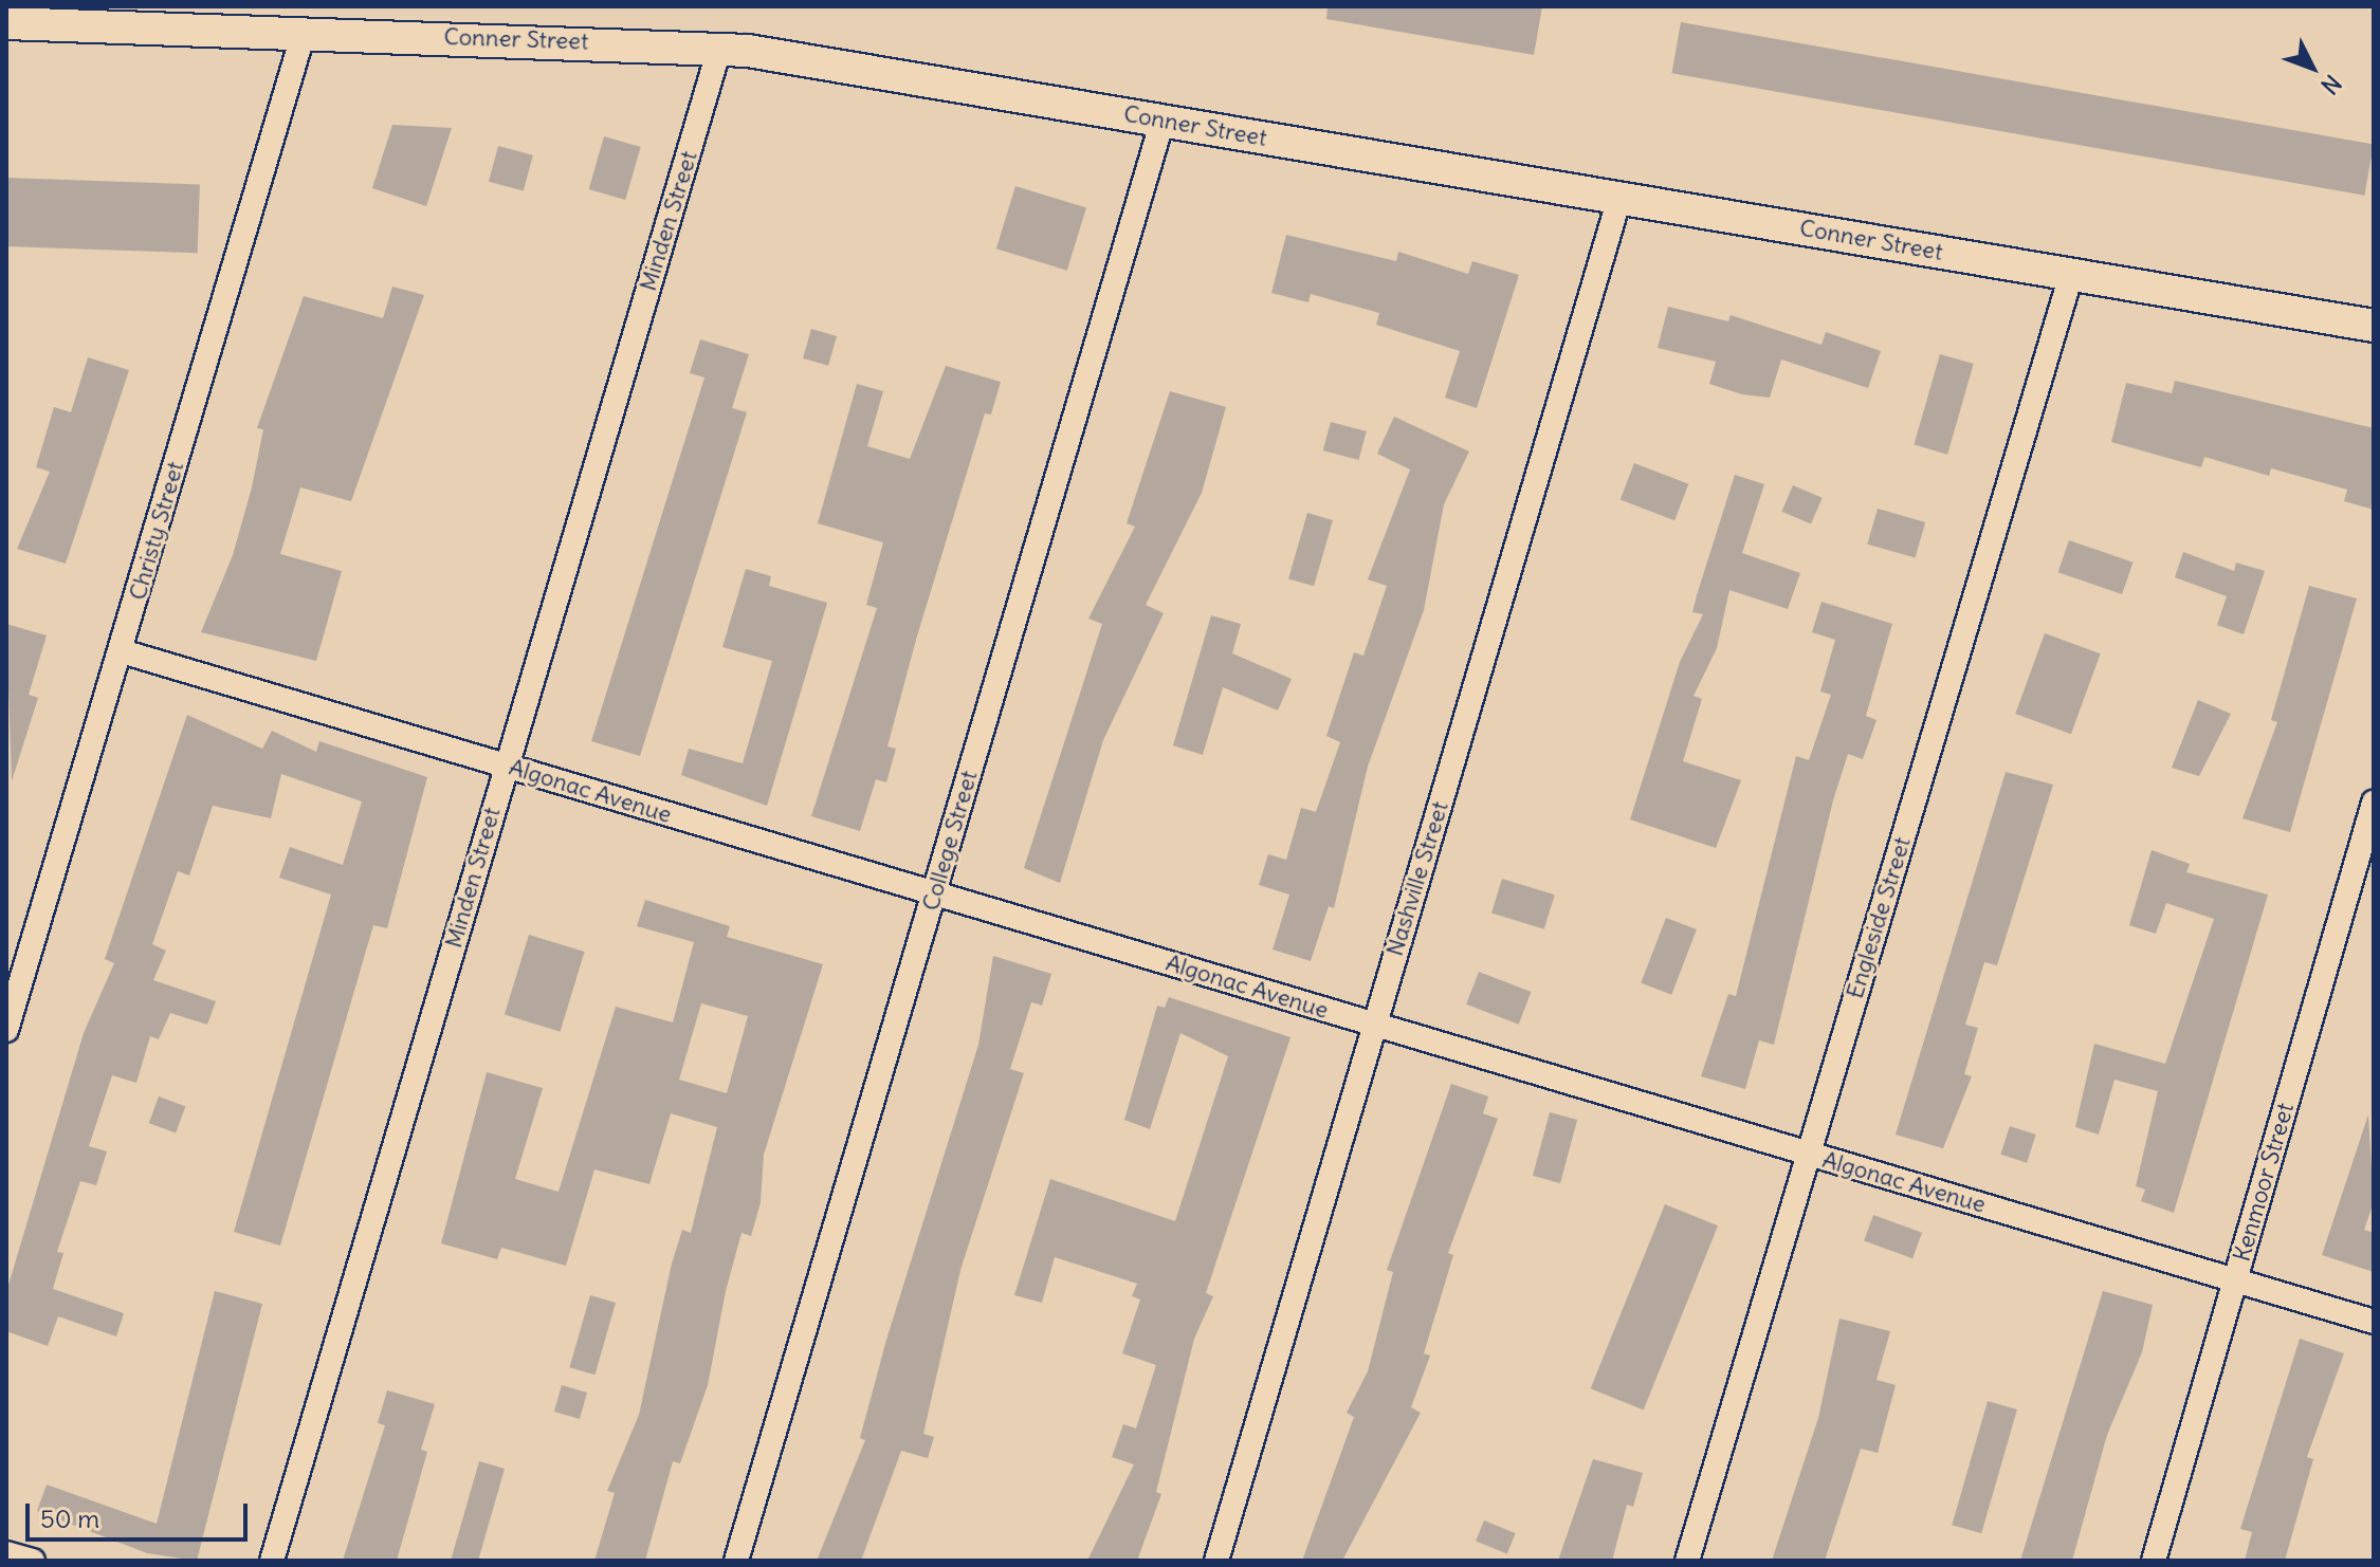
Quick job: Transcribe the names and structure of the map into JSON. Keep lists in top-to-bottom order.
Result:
{
  "streets": {
    "main road": ["Conner Street"],
    "street": [
      "Minden Street",
      "Christy Street",
      "Algonac Avenue",
      "College Street",
      "Nashville Street",
      "Engleside Street",
      "Kenmoor Street"
    ]
  },
  "crossings": [
    ["Conner Street", "Minden Street"],
    ["Conner Street", "Christy Street"],
    ["Conner Street", "College Street"],
    ["Conner Street", "Nashville Street"],
    ["Conner Street", "Engleside Street"],
    ["Minden Street", "Algonac Avenue"],
    ["Christy Street", "Algonac Avenue"],
    ["Algonac Avenue", "College Street"],
    ["Algonac Avenue", "Nashville Street"],
    ["Algonac Avenue", "Engleside Street"],
    ["Algonac Avenue", "Kenmoor Street"]
  ],
  "scale_bar": "50 m",
  "north": "bottom right"
}
